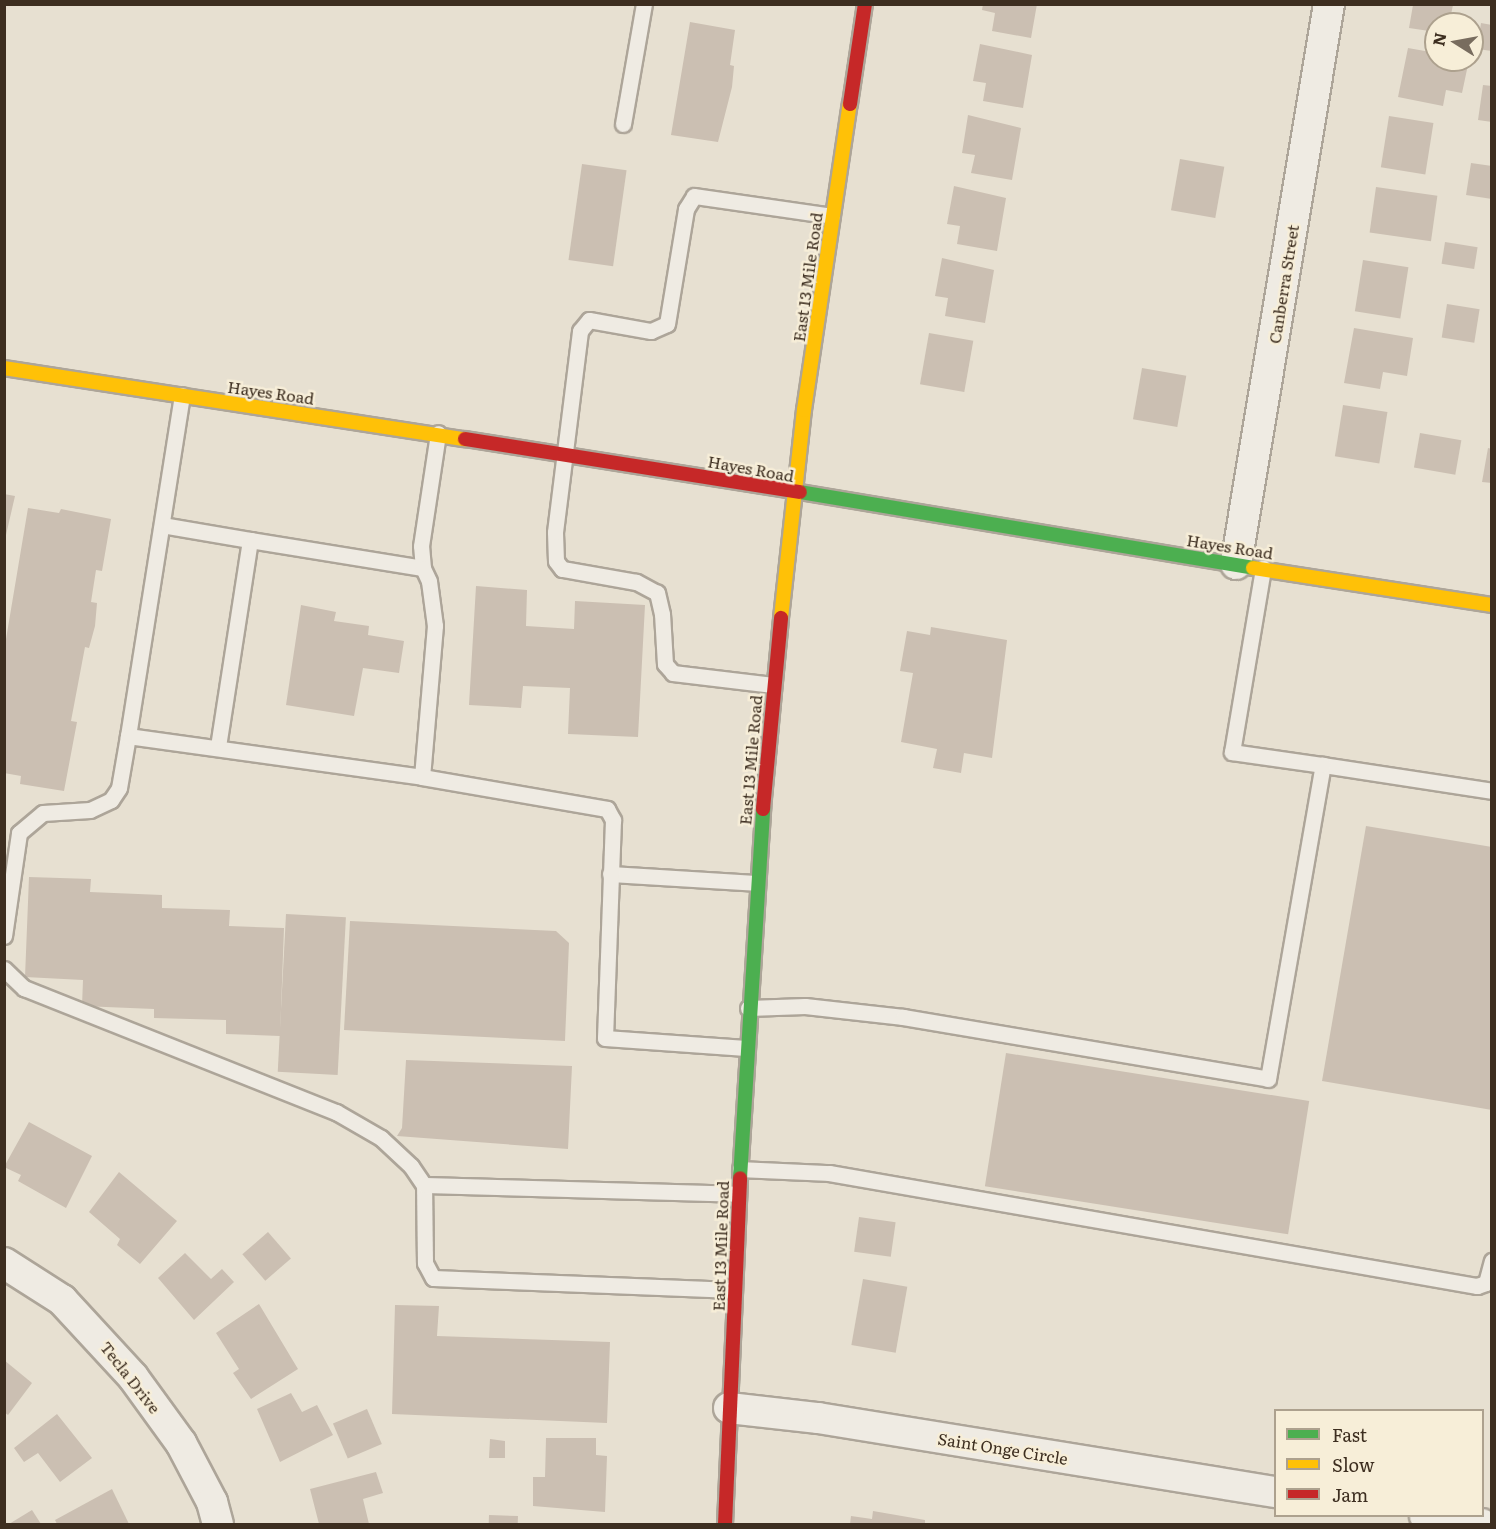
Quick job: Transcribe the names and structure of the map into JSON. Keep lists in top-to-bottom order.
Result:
{
  "streets": {
    "main road": ["East 13 Mile Road", "Hayes Road"],
    "street": ["Canberra Street", "Tecla Drive", "Saint Onge Circle"]
  },
  "crossings": [
    ["East 13 Mile Road", "Hayes Road"],
    ["East 13 Mile Road", "Saint Onge Circle"],
    ["Canberra Street", "Hayes Road"]
  ],
  "legend": ["Fast", "Slow", "Jam"],
  "north": "left"
}
